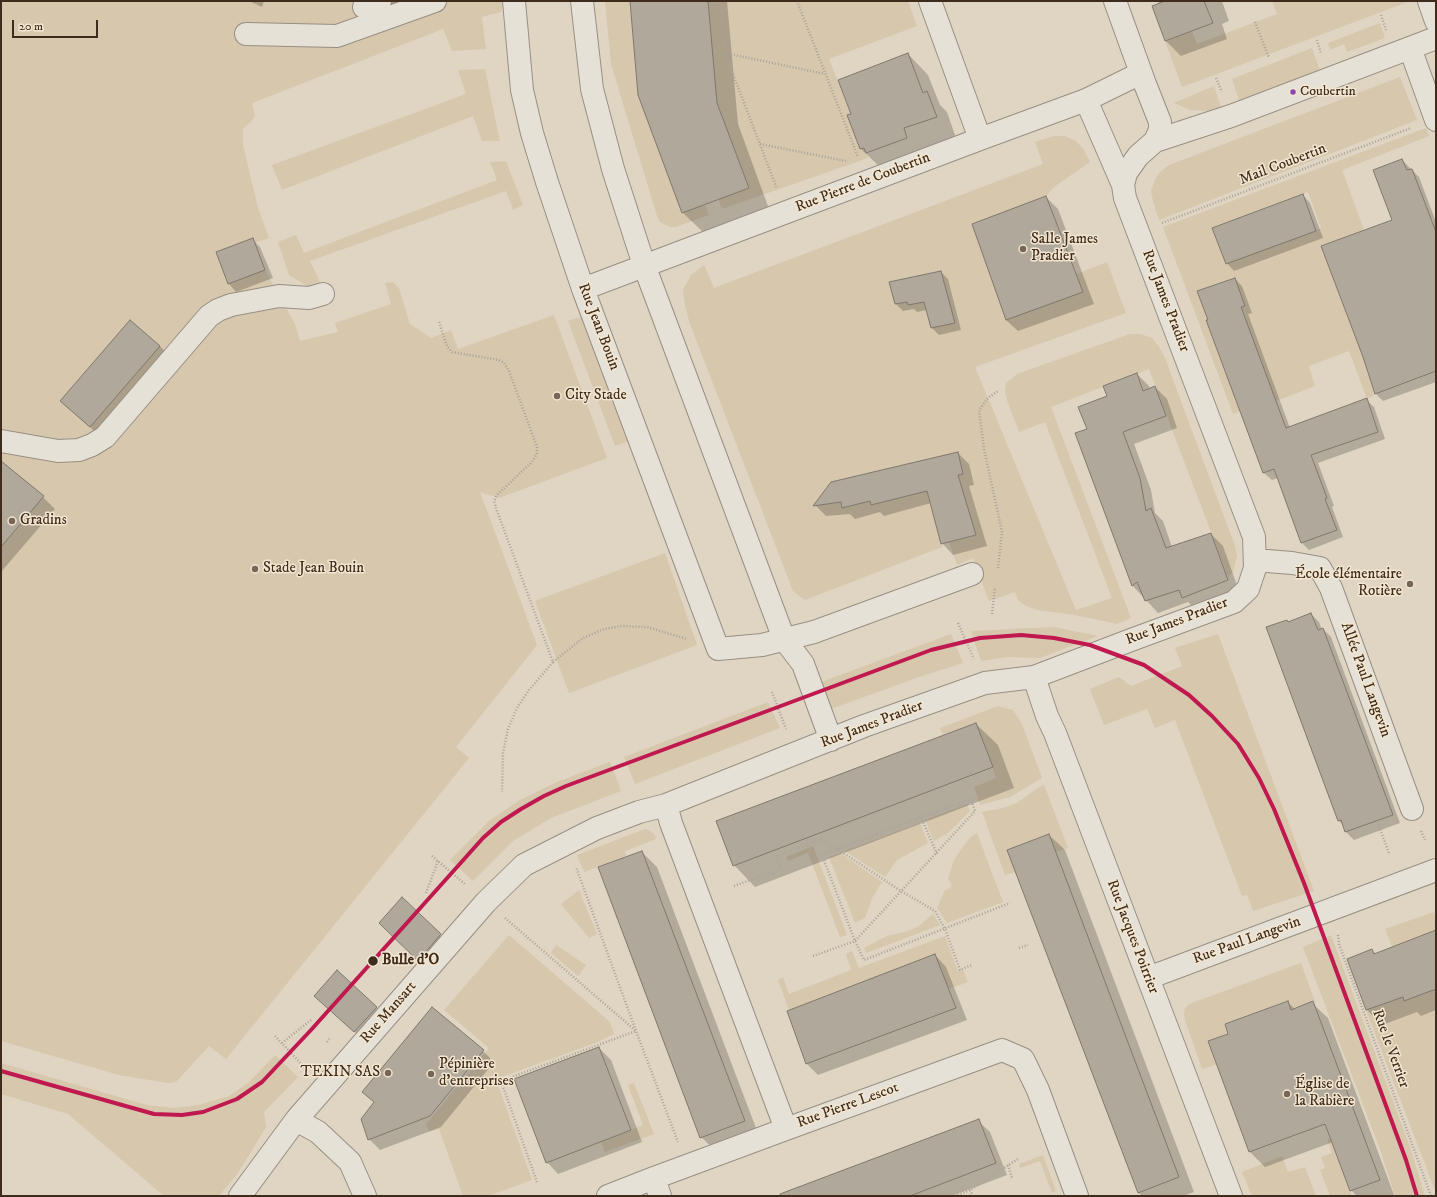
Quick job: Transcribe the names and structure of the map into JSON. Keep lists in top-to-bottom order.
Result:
{
  "streets": {
    "street": [
      "Rue Pierre de Coubertin",
      "Rue James Pradier",
      "Rue Jean Bouin",
      "Allée Paul Langevin",
      "Rue Jacques Poirrier",
      "Rue Paul Langevin",
      "Rue Mansart",
      "Rue Pierre Lescot"
    ],
    "path": ["Mail Coubertin", "Rue le Verrier"]
  },
  "crossings": [
    ["Mail Coubertin", "Rue James Pradier"],
    ["Rue Pierre de Coubertin", "Rue James Pradier"],
    ["Rue Pierre de Coubertin", "Rue Jean Bouin"],
    ["Rue James Pradier", "Allée Paul Langevin"],
    ["Rue James Pradier", "Rue Jacques Poirrier"],
    ["Rue James Pradier", "Rue Mansart"],
    ["Rue James Pradier", "Rue Pierre Lescot"],
    ["Rue Jacques Poirrier", "Rue Paul Langevin"],
    ["Rue Paul Langevin", "Rue le Verrier"],
    ["Rue Mansart", "Rue Pierre Lescot"]
  ],
  "places": [
    "Coubertin",
    "Salle James Pradier",
    "City Stade",
    "Gradins",
    "Stade Jean Bouin",
    "École élémentaire Rotière",
    "Bulle d'O",
    "TEKIN SAS",
    "Pépinière d'entreprises",
    "Église de la Rabière"
  ],
  "scale_bar": "20 m"
}
